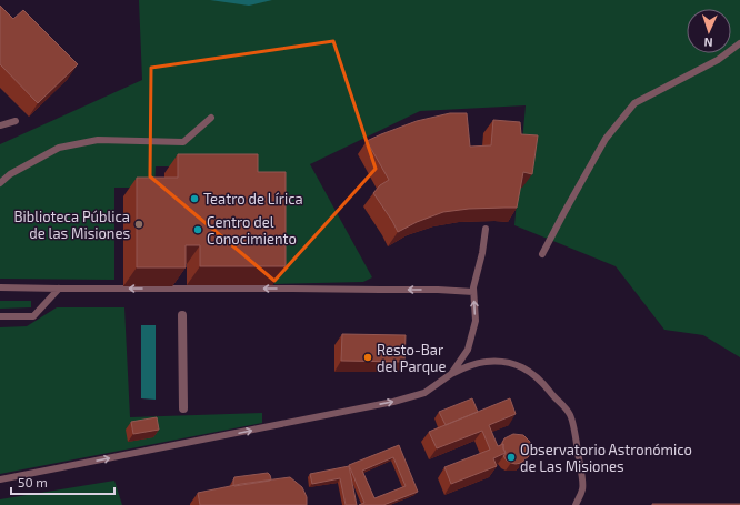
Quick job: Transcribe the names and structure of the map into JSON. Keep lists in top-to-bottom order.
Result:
{
  "places": [
    "Teatro de Lírica",
    "Biblioteca Pública de las Misiones",
    "Centro del Conocimiento",
    "Resto-Bar del Parque",
    "Observatorio Astronómico de Las Misiones"
  ],
  "scale_bar": "50 m",
  "north": "bottom"
}
